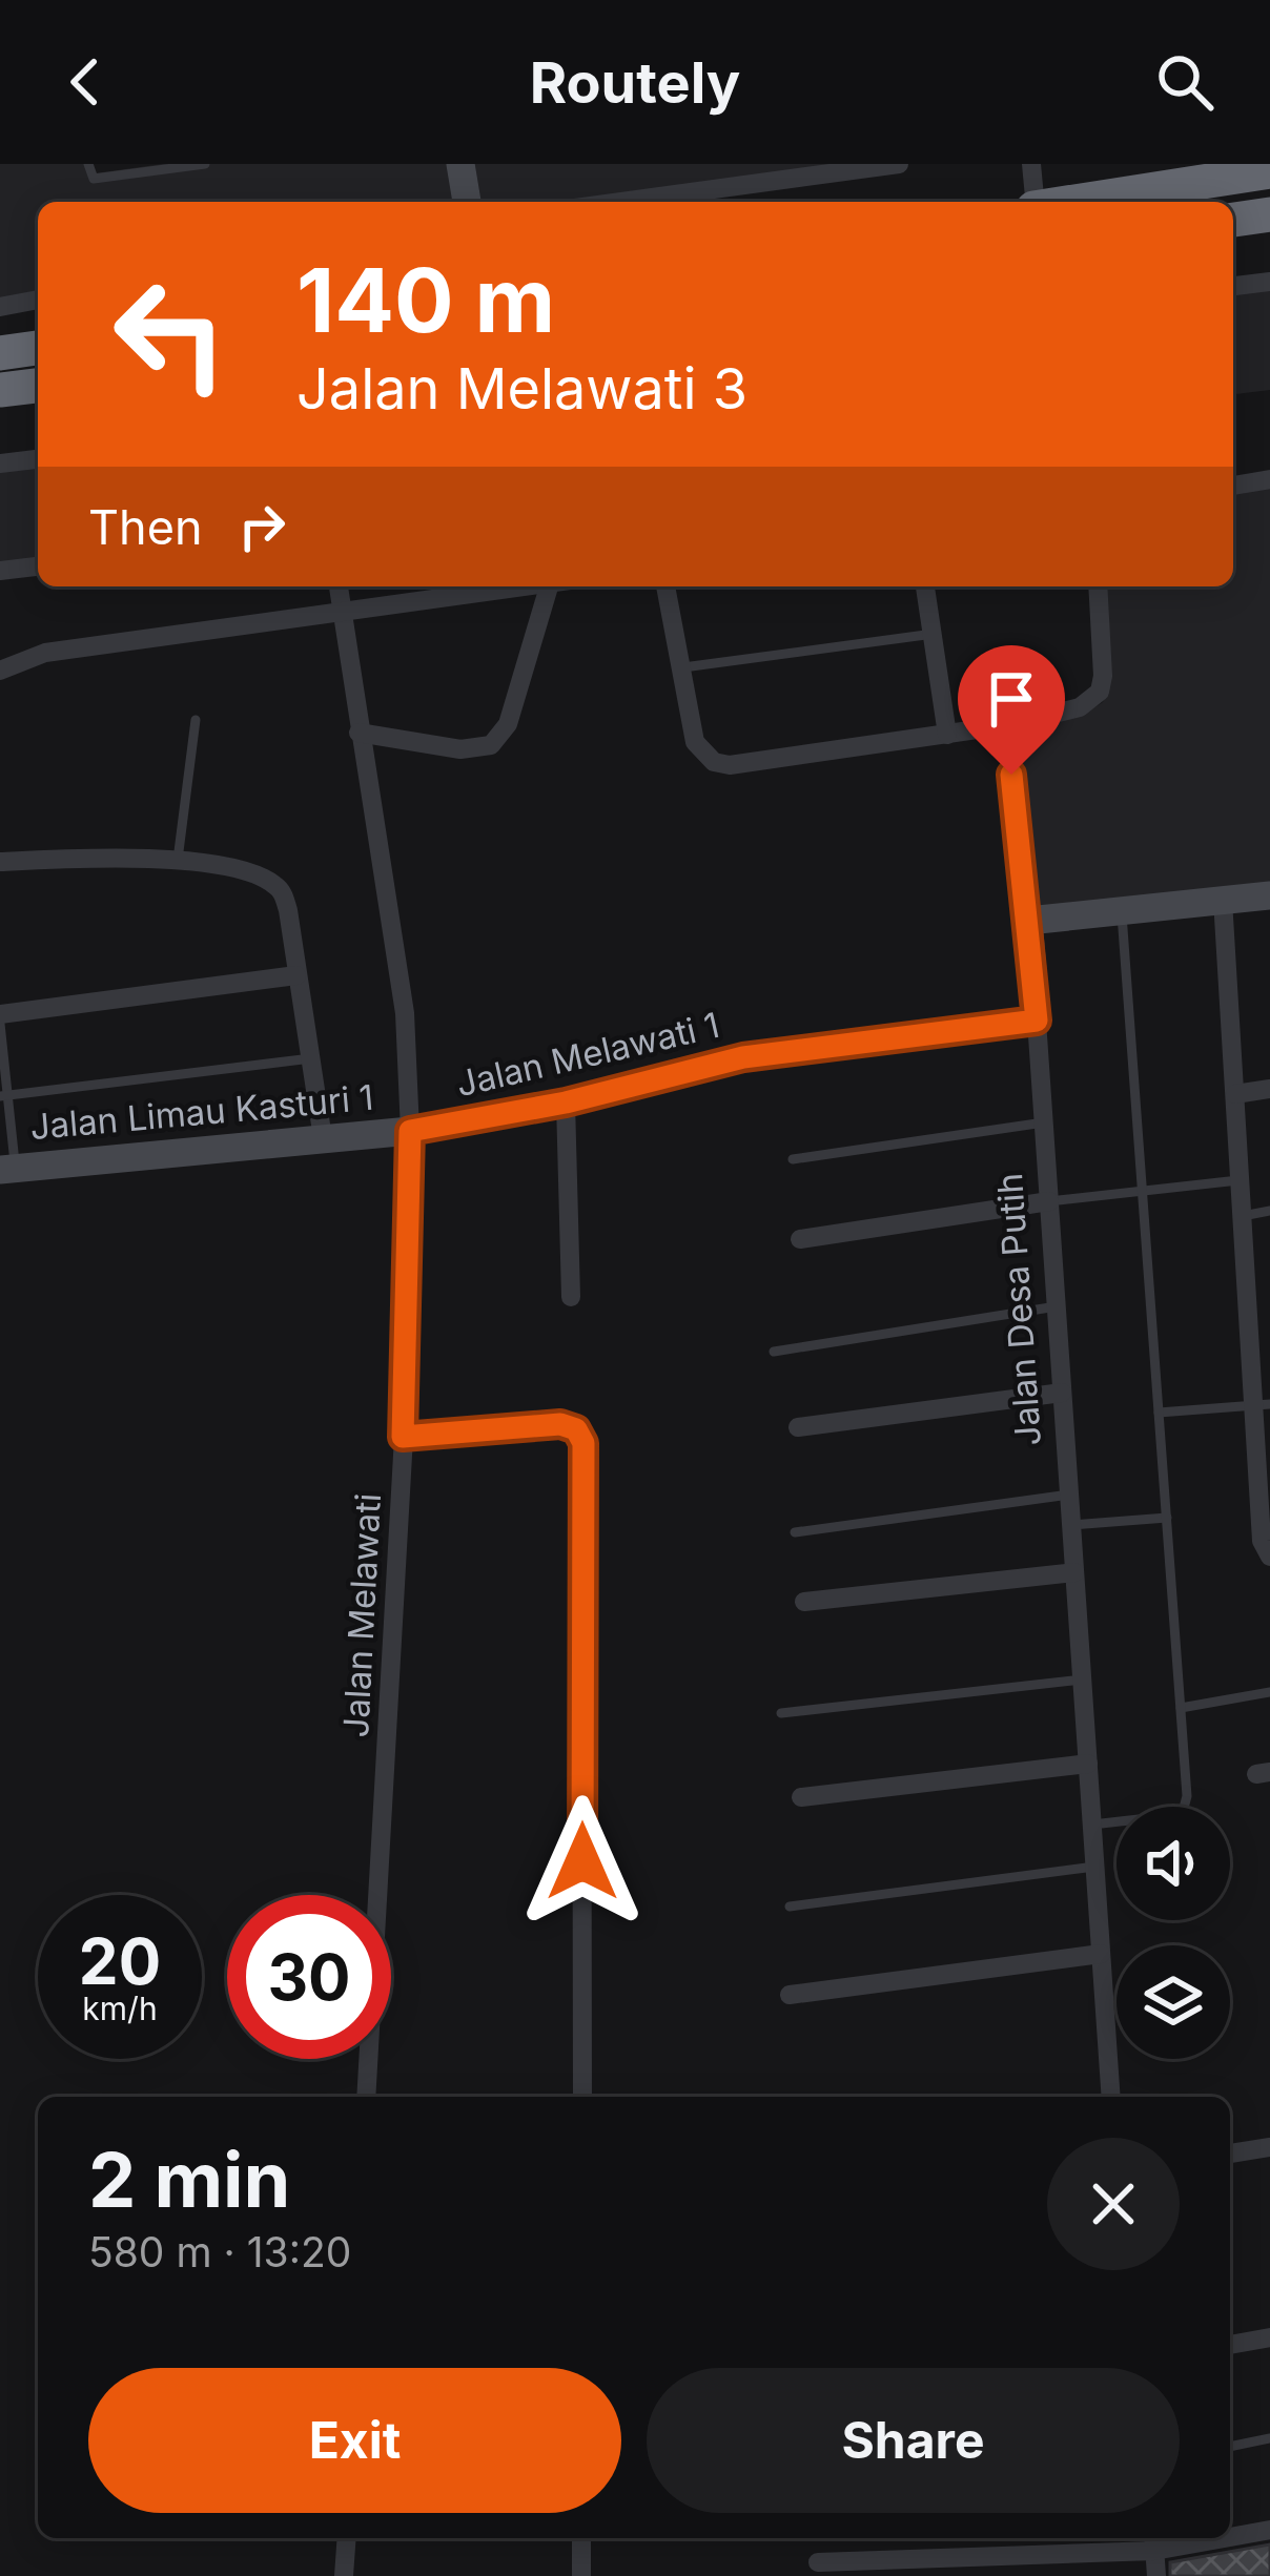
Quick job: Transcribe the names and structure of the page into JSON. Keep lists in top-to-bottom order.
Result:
{
  "streets": {
    "street": [
      "Jalan Melawati 1",
      "Jalan Limau Kasturi 1",
      "Jalan Desa Putih",
      "Jalan Melawati"
    ]
  },
  "crossings": [
    ["Jalan Melawati 1", "Jalan Limau Kasturi 1"],
    ["Jalan Melawati 1", "Jalan Desa Putih"],
    ["Jalan Melawati 1", "Jalan Melawati"],
    ["Jalan Limau Kasturi 1", "Jalan Melawati"]
  ],
  "page": {
    "header": "Routely",
    "turn": ["140 m", "Jalan Melawati 3"],
    "then": "Then",
    "speed": "20 km/h",
    "limit": "30",
    "heading": ["2 min", "580 m · 13:20"],
    "buttons": ["Exit", "Share"]
  }
}
